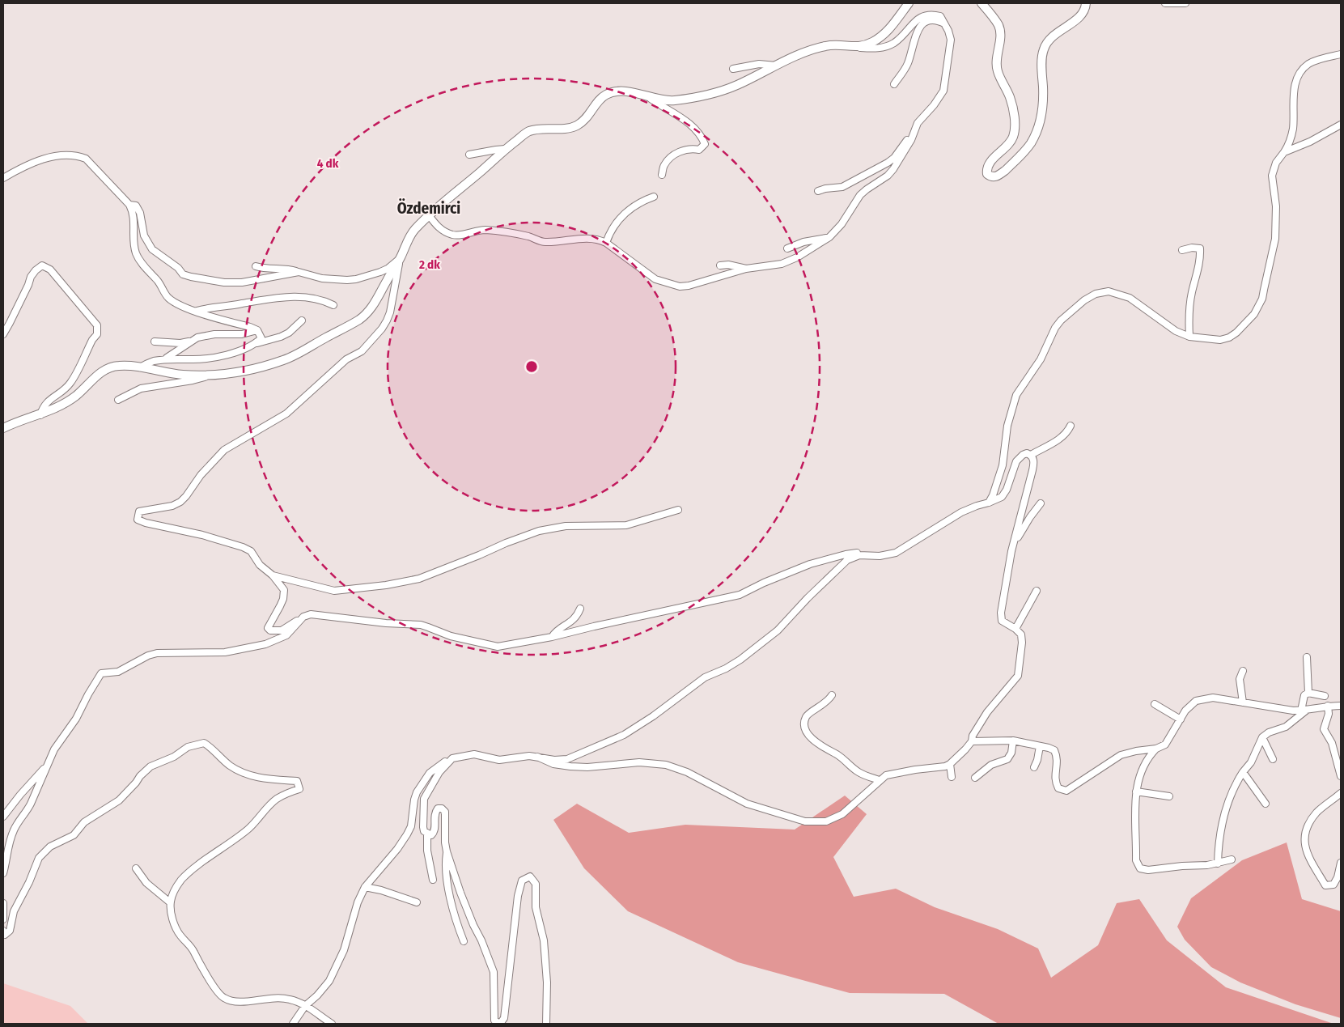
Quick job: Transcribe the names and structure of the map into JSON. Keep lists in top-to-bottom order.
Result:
{
  "districts": ["Özdemirci"],
  "rings": ["4 dk", "2 dk"]
}
